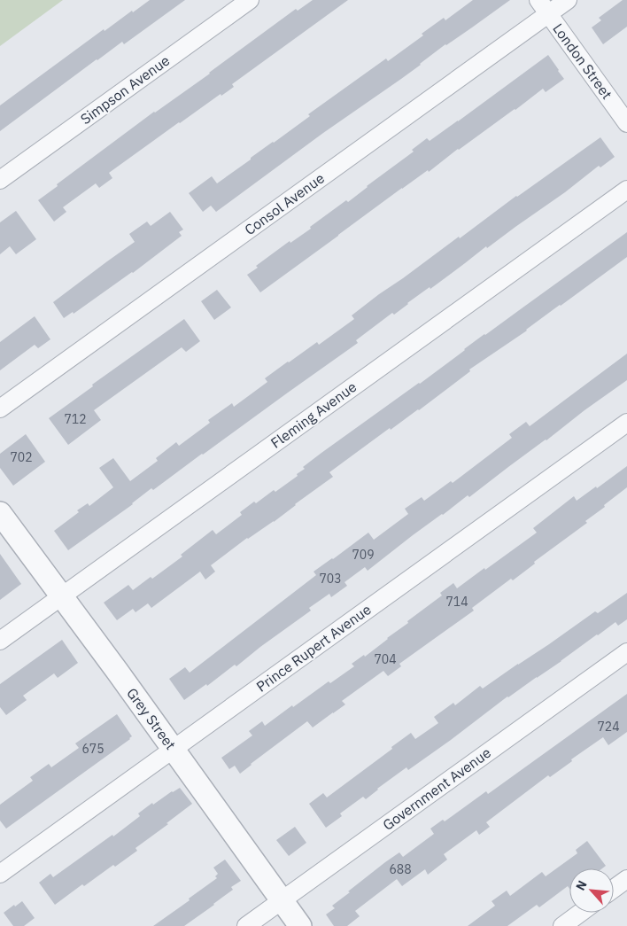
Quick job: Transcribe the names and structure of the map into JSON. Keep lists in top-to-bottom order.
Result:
{
  "streets": {
    "street": [
      "London Street",
      "Simpson Avenue",
      "Consol Avenue",
      "Fleming Avenue",
      "Prince Rupert Avenue",
      "Grey Street",
      "Government Avenue"
    ]
  },
  "crossings": [
    ["London Street", "Consol Avenue"],
    ["Fleming Avenue", "Grey Street"],
    ["Prince Rupert Avenue", "Grey Street"],
    ["Grey Street", "Government Avenue"]
  ],
  "house_numbers": [
    "712",
    "702",
    "709",
    "703",
    "714",
    "704",
    "724",
    "675",
    "688"
  ],
  "north": "top left"
}
